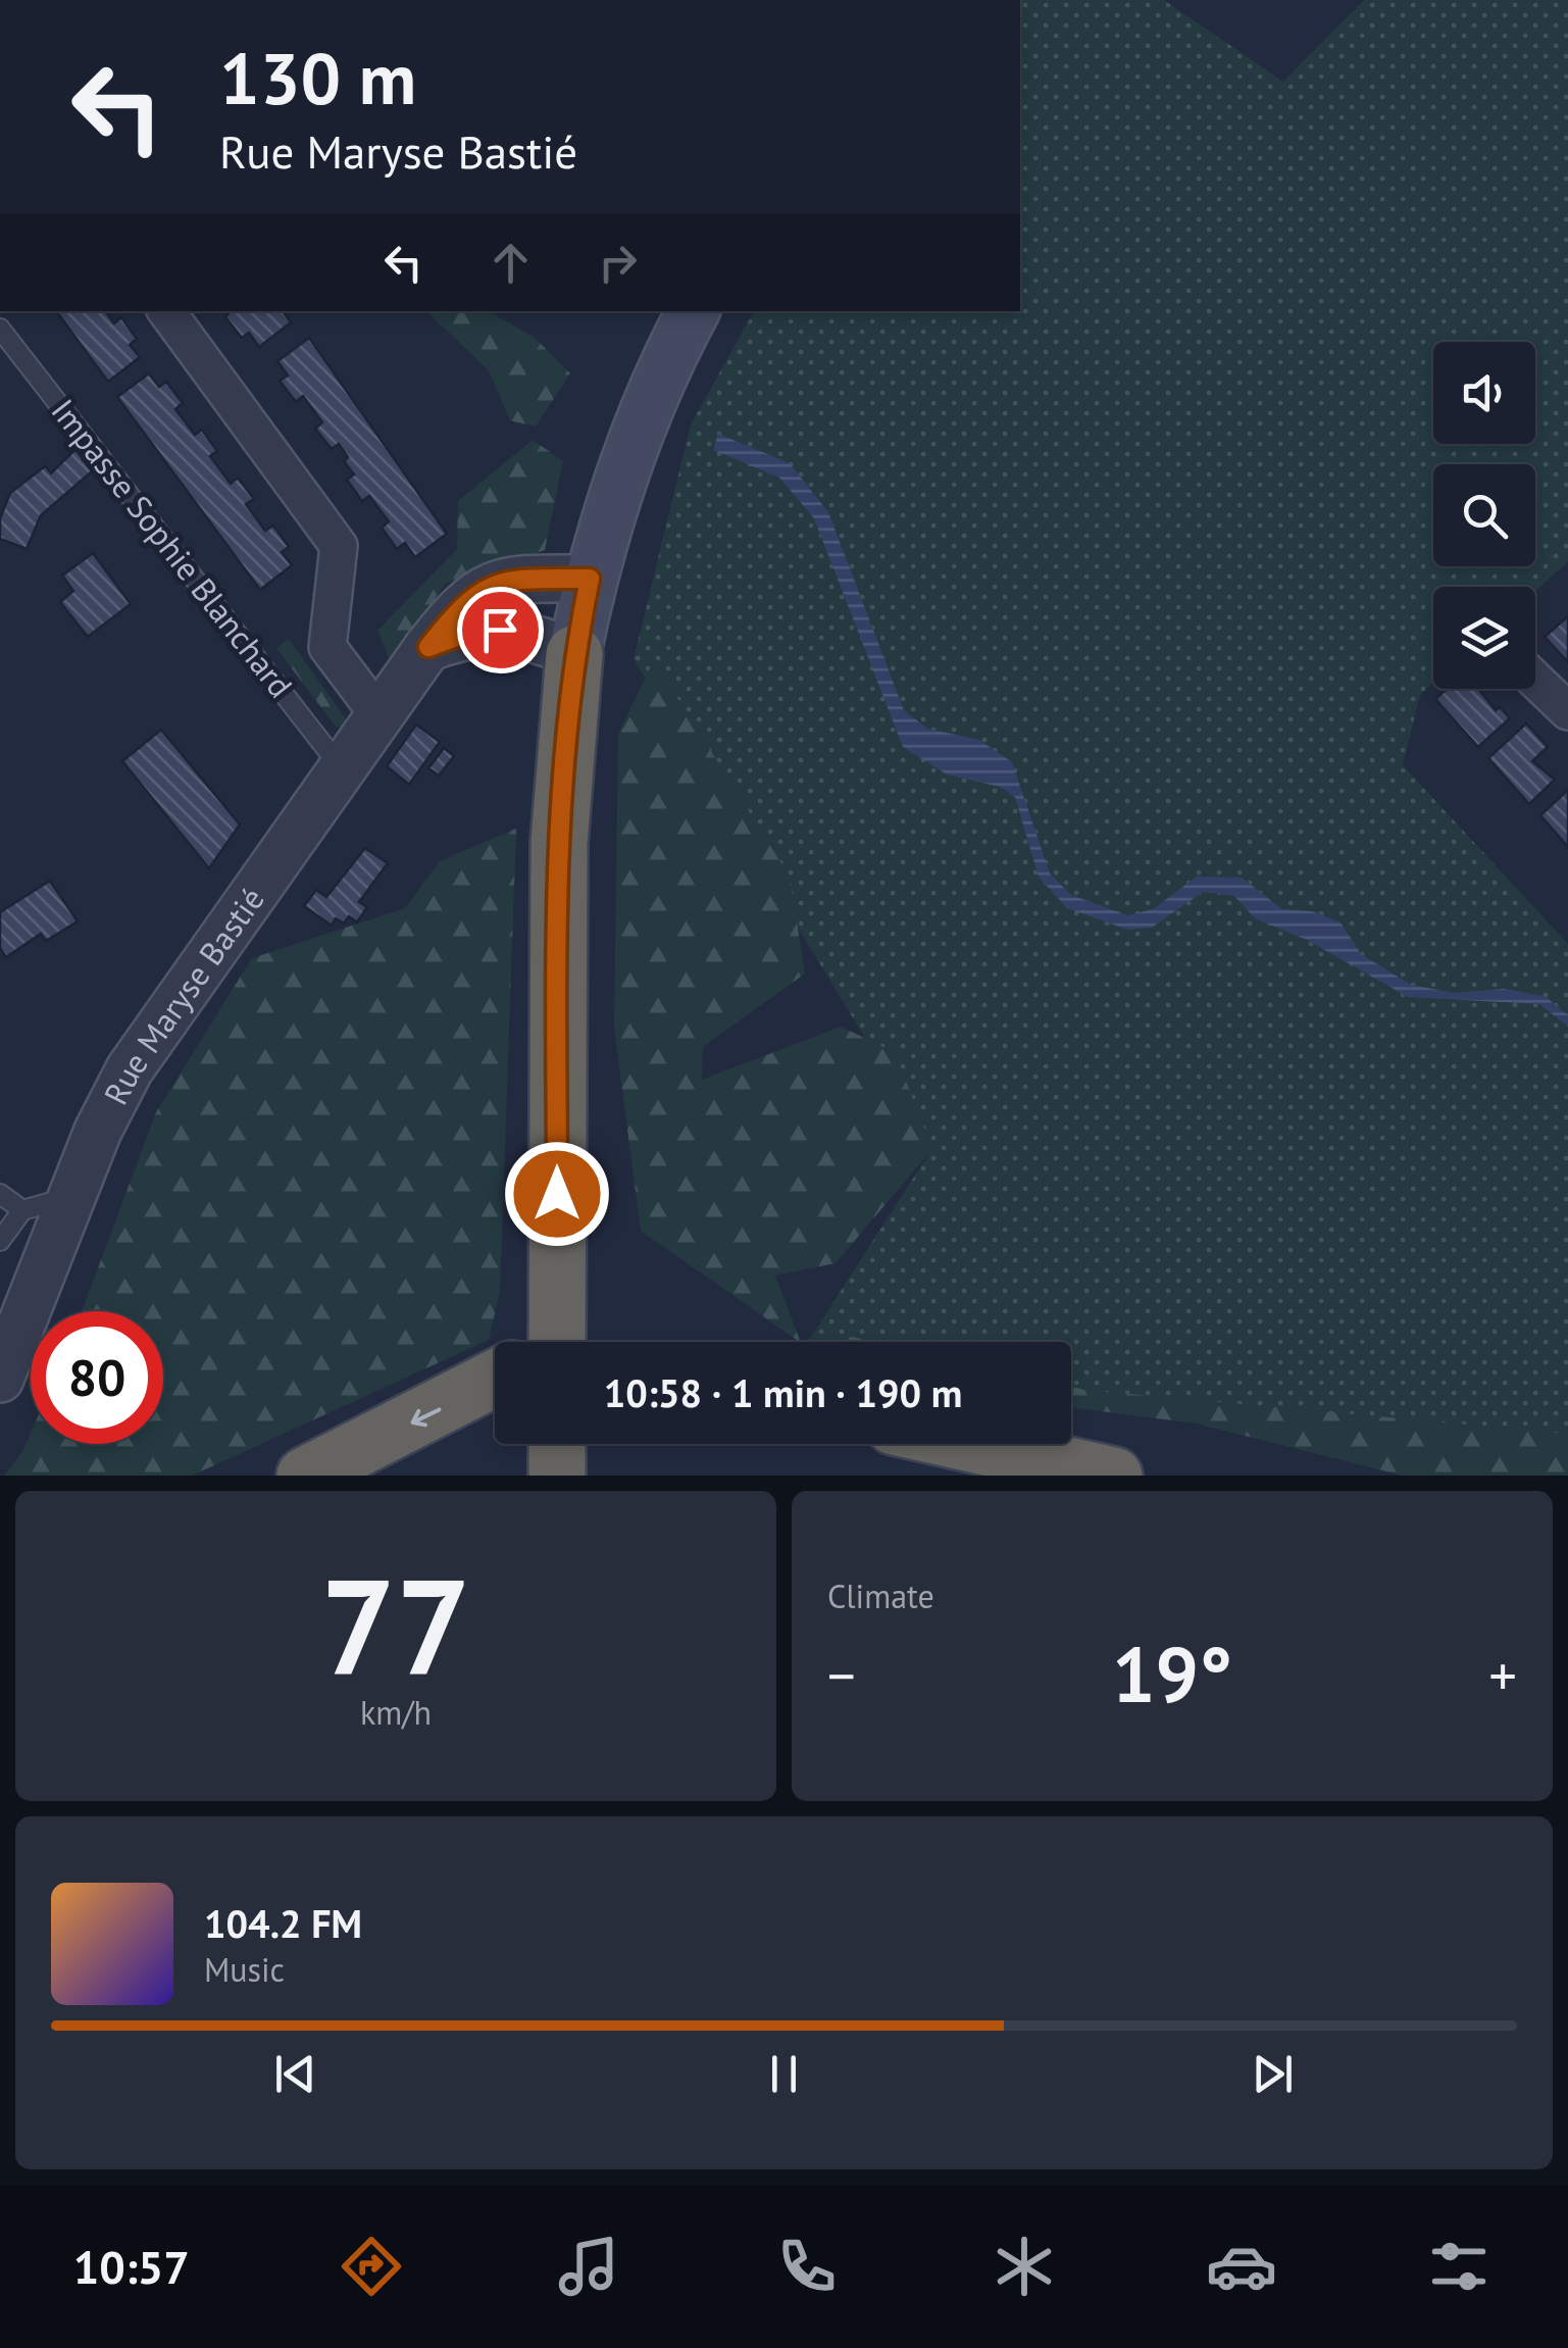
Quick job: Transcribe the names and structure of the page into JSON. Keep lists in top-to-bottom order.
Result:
{
  "streets": {
    "street": ["Rue Maryse Bastié"],
    "lane": ["Impasse Sophie Blanchard"]
  },
  "crossings": [
    ["Impasse Sophie Blanchard", "Rue Maryse Bastié"]
  ],
  "page": {
    "turn": ["130 m", "Rue Maryse Bastié"],
    "limit": "80",
    "trip": "10:58 · 1 min · 190 m",
    "tile": [
      ["77", "km/h"],
      "Climate"
    ],
    "heat": ["−", "19°", "+"],
    "song": ["104.2 FM", "Music"],
    "tabs": "10:57"
  }
}
